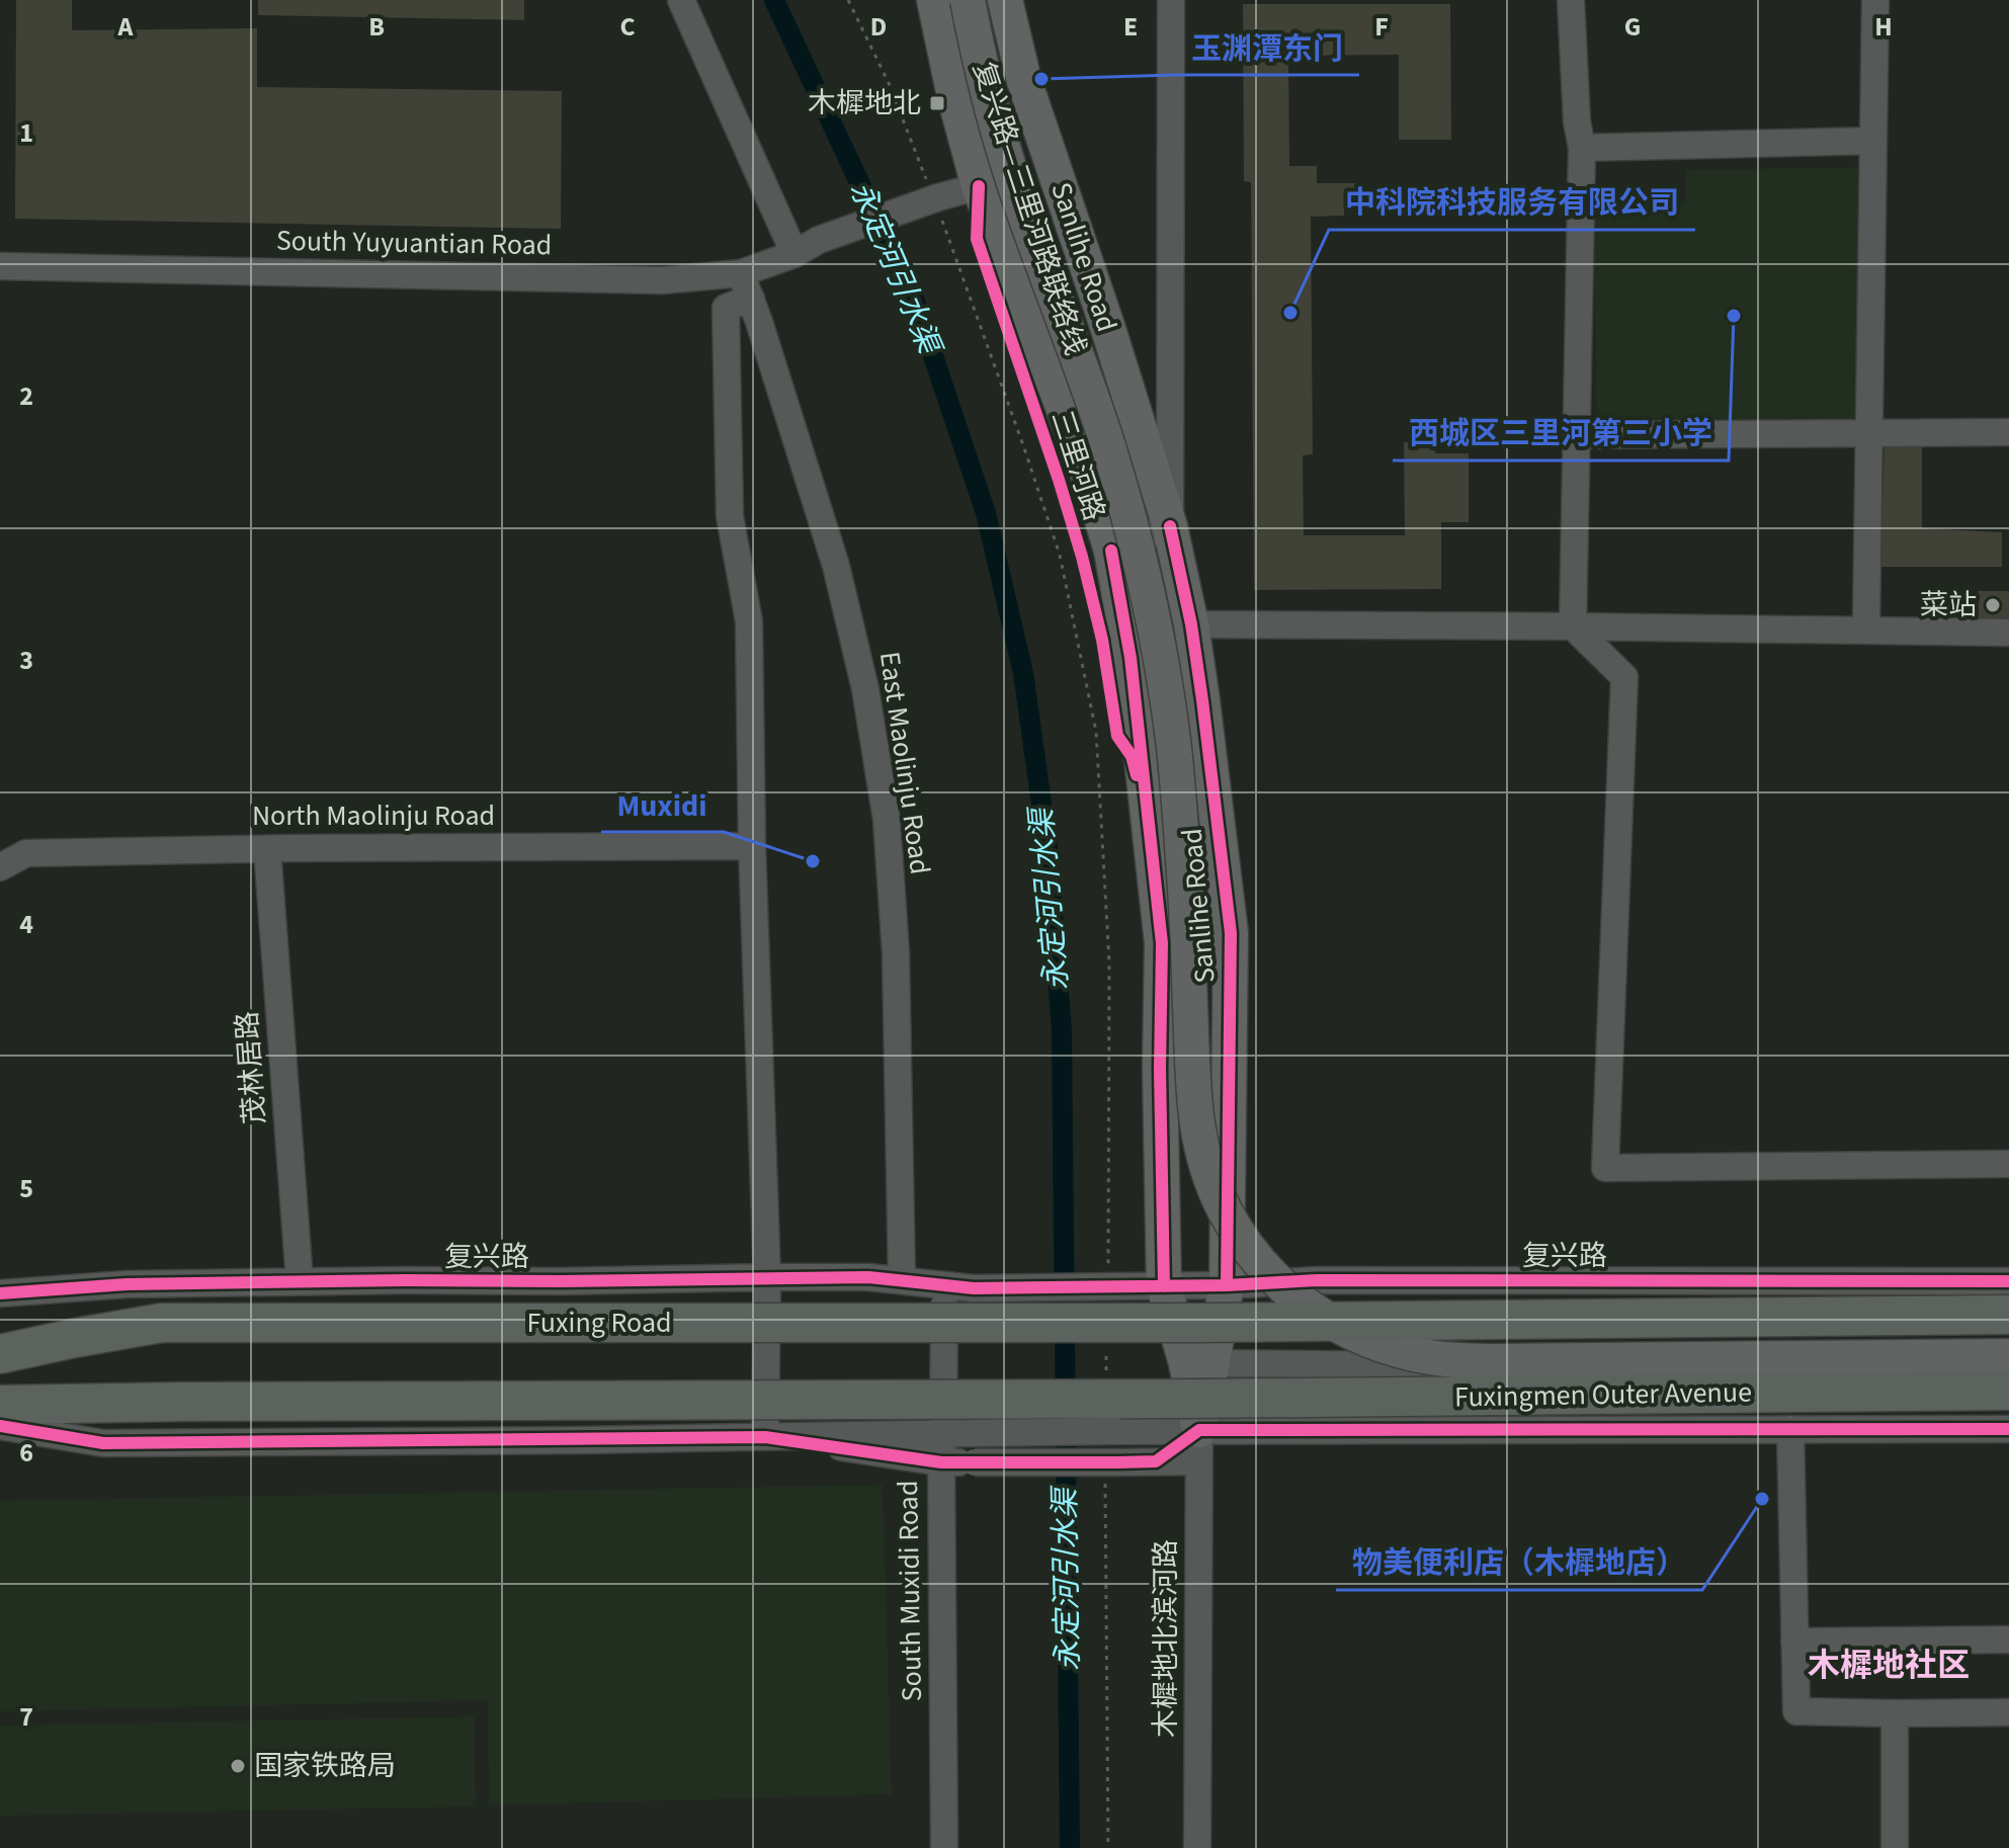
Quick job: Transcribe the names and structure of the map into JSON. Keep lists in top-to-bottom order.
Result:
{
  "streets": {
    "highway": ["Fuxing Road", "Fuxingmen Outer Avenue"],
    "main road": ["复兴路—三里河路联络线", "Sanlihe Road"],
    "street": [
      "South Yuyuantian Road",
      "East Maolinju Road",
      "North Maolinju Road",
      "茂林居路",
      "复兴路",
      "South Muxidi Road",
      "木樨地北滨河路"
    ],
    "cycle path": ["三里河路"]
  },
  "crossings": [
    ["South Yuyuantian Road", "Sanlihe Road"],
    ["South Yuyuantian Road", "East Maolinju Road"],
    ["Sanlihe Road", "复兴路"],
    ["Sanlihe Road", "Fuxingmen Outer Avenue"],
    ["Sanlihe Road", "木樨地北滨河路"],
    ["East Maolinju Road", "复兴路"],
    ["North Maolinju Road", "茂林居路"],
    ["茂林居路", "复兴路"],
    ["复兴路", "South Muxidi Road"],
    ["Fuxingmen Outer Avenue", "木樨地北滨河路"]
  ],
  "districts": ["木樨地社区"],
  "water": ["永定河引水渠"],
  "places": {
    "other": [
      "玉渊潭东门",
      "中科院科技服务有限公司",
      "西城区三里河第三小学",
      "菜站",
      "Muxidi",
      "物美便利店（木樨地店）",
      "国家铁路局"
    ],
    "transit": ["木樨地北"]
  },
  "grid": {
    "columns": [
      "A",
      "B",
      "C",
      "D",
      "E",
      "F",
      "G",
      "H"
    ],
    "rows": [
      "1",
      "2",
      "3",
      "4",
      "5",
      "6",
      "7"
    ]
  }
}
